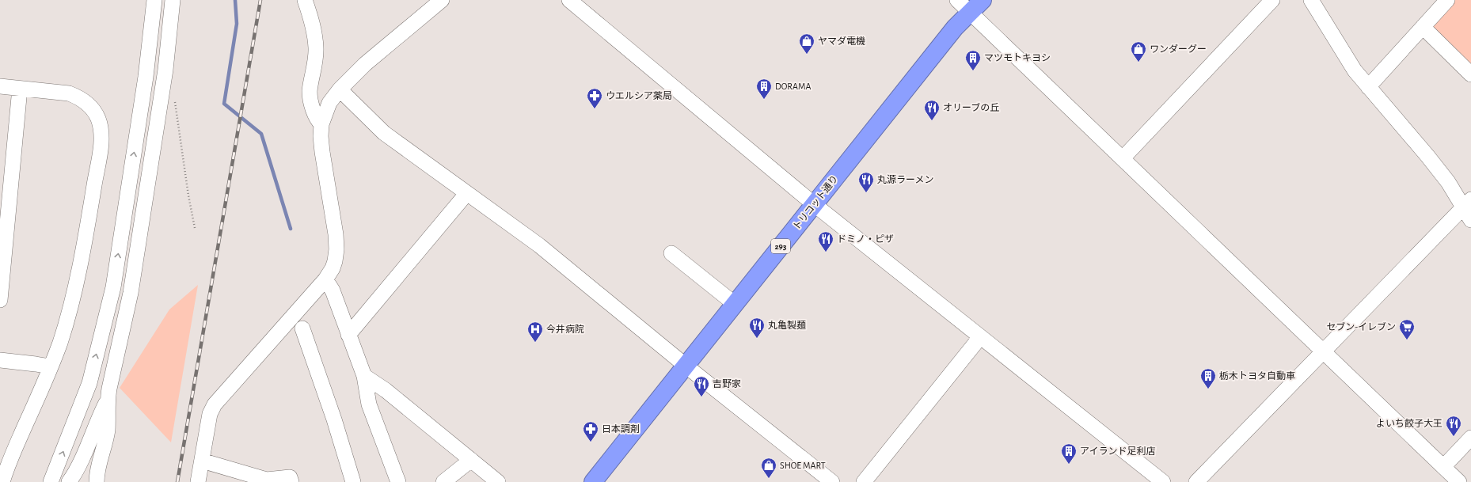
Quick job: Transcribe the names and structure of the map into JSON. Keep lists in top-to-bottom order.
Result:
{
  "streets": {
    "highway": ["トリコット通り", "293"]
  },
  "places": {
    "shop": ["ヤマダ電機", "ワンダーグー", "SHOE MART"],
    "building": [
      "マツモトキヨシ",
      "DORAMA",
      "栃木トヨタ自動車",
      "アイランド足利店"
    ],
    "pharmacy": ["ウエルシア薬局", "日本調剤"],
    "restaurant": [
      "オリーブの丘",
      "丸源ラーメン",
      "ドミノ・ピザ",
      "丸亀製麺",
      "吉野家",
      "よいち餃子大王"
    ],
    "supermarket": ["セブン-イレブン"],
    "hospital": ["今井病院"]
  }
}
